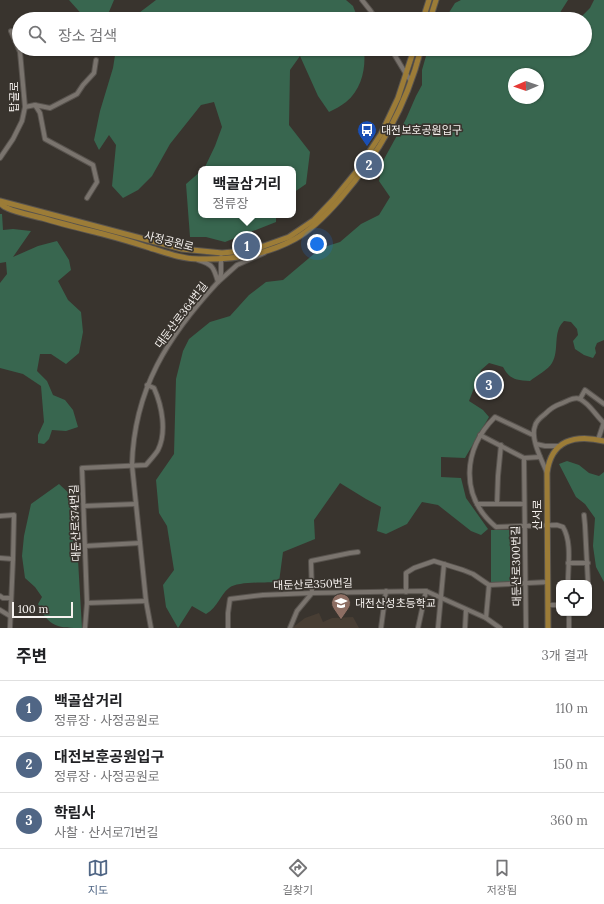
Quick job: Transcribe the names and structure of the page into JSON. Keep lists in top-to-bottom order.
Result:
{
  "streets": {
    "main road": ["사정공원로", "산서로"],
    "street": [
      "탑골로",
      "대둔산로364번길",
      "대둔산로374번길",
      "대둔산로300번길",
      "대둔산로350번길"
    ]
  },
  "crossings": [
    ["사정공원로", "대둔산로364번길"],
    ["대둔산로364번길", "대둔산로374번길"]
  ],
  "places": {
    "bus stop": ["대전보호공원입구"],
    "school or university": ["대전산성초등학교"]
  },
  "scale_bar": "100 m",
  "north": "left",
  "page": {
    "search": "장소 검색",
    "pins": ["2", "1", "3"],
    "popup": ["백골삼거리", "정류장"],
    "scale": "100 m",
    "heading": ["주변", "3개 결과"],
    "list": [
      {
        "mark": "1",
        "name": "백골삼거리",
        "note": "정류장 · 사정공원로",
        "value": "110 m"
      },
      {
        "mark": "2",
        "name": "대전보훈공원입구",
        "note": "정류장 · 사정공원로",
        "value": "150 m"
      },
      {
        "mark": "3",
        "name": "학림사",
        "note": "사찰 · 산서로71번길",
        "value": "360 m"
      }
    ],
    "nav": ["지도", "길찾기", "저장됨"]
  }
}
